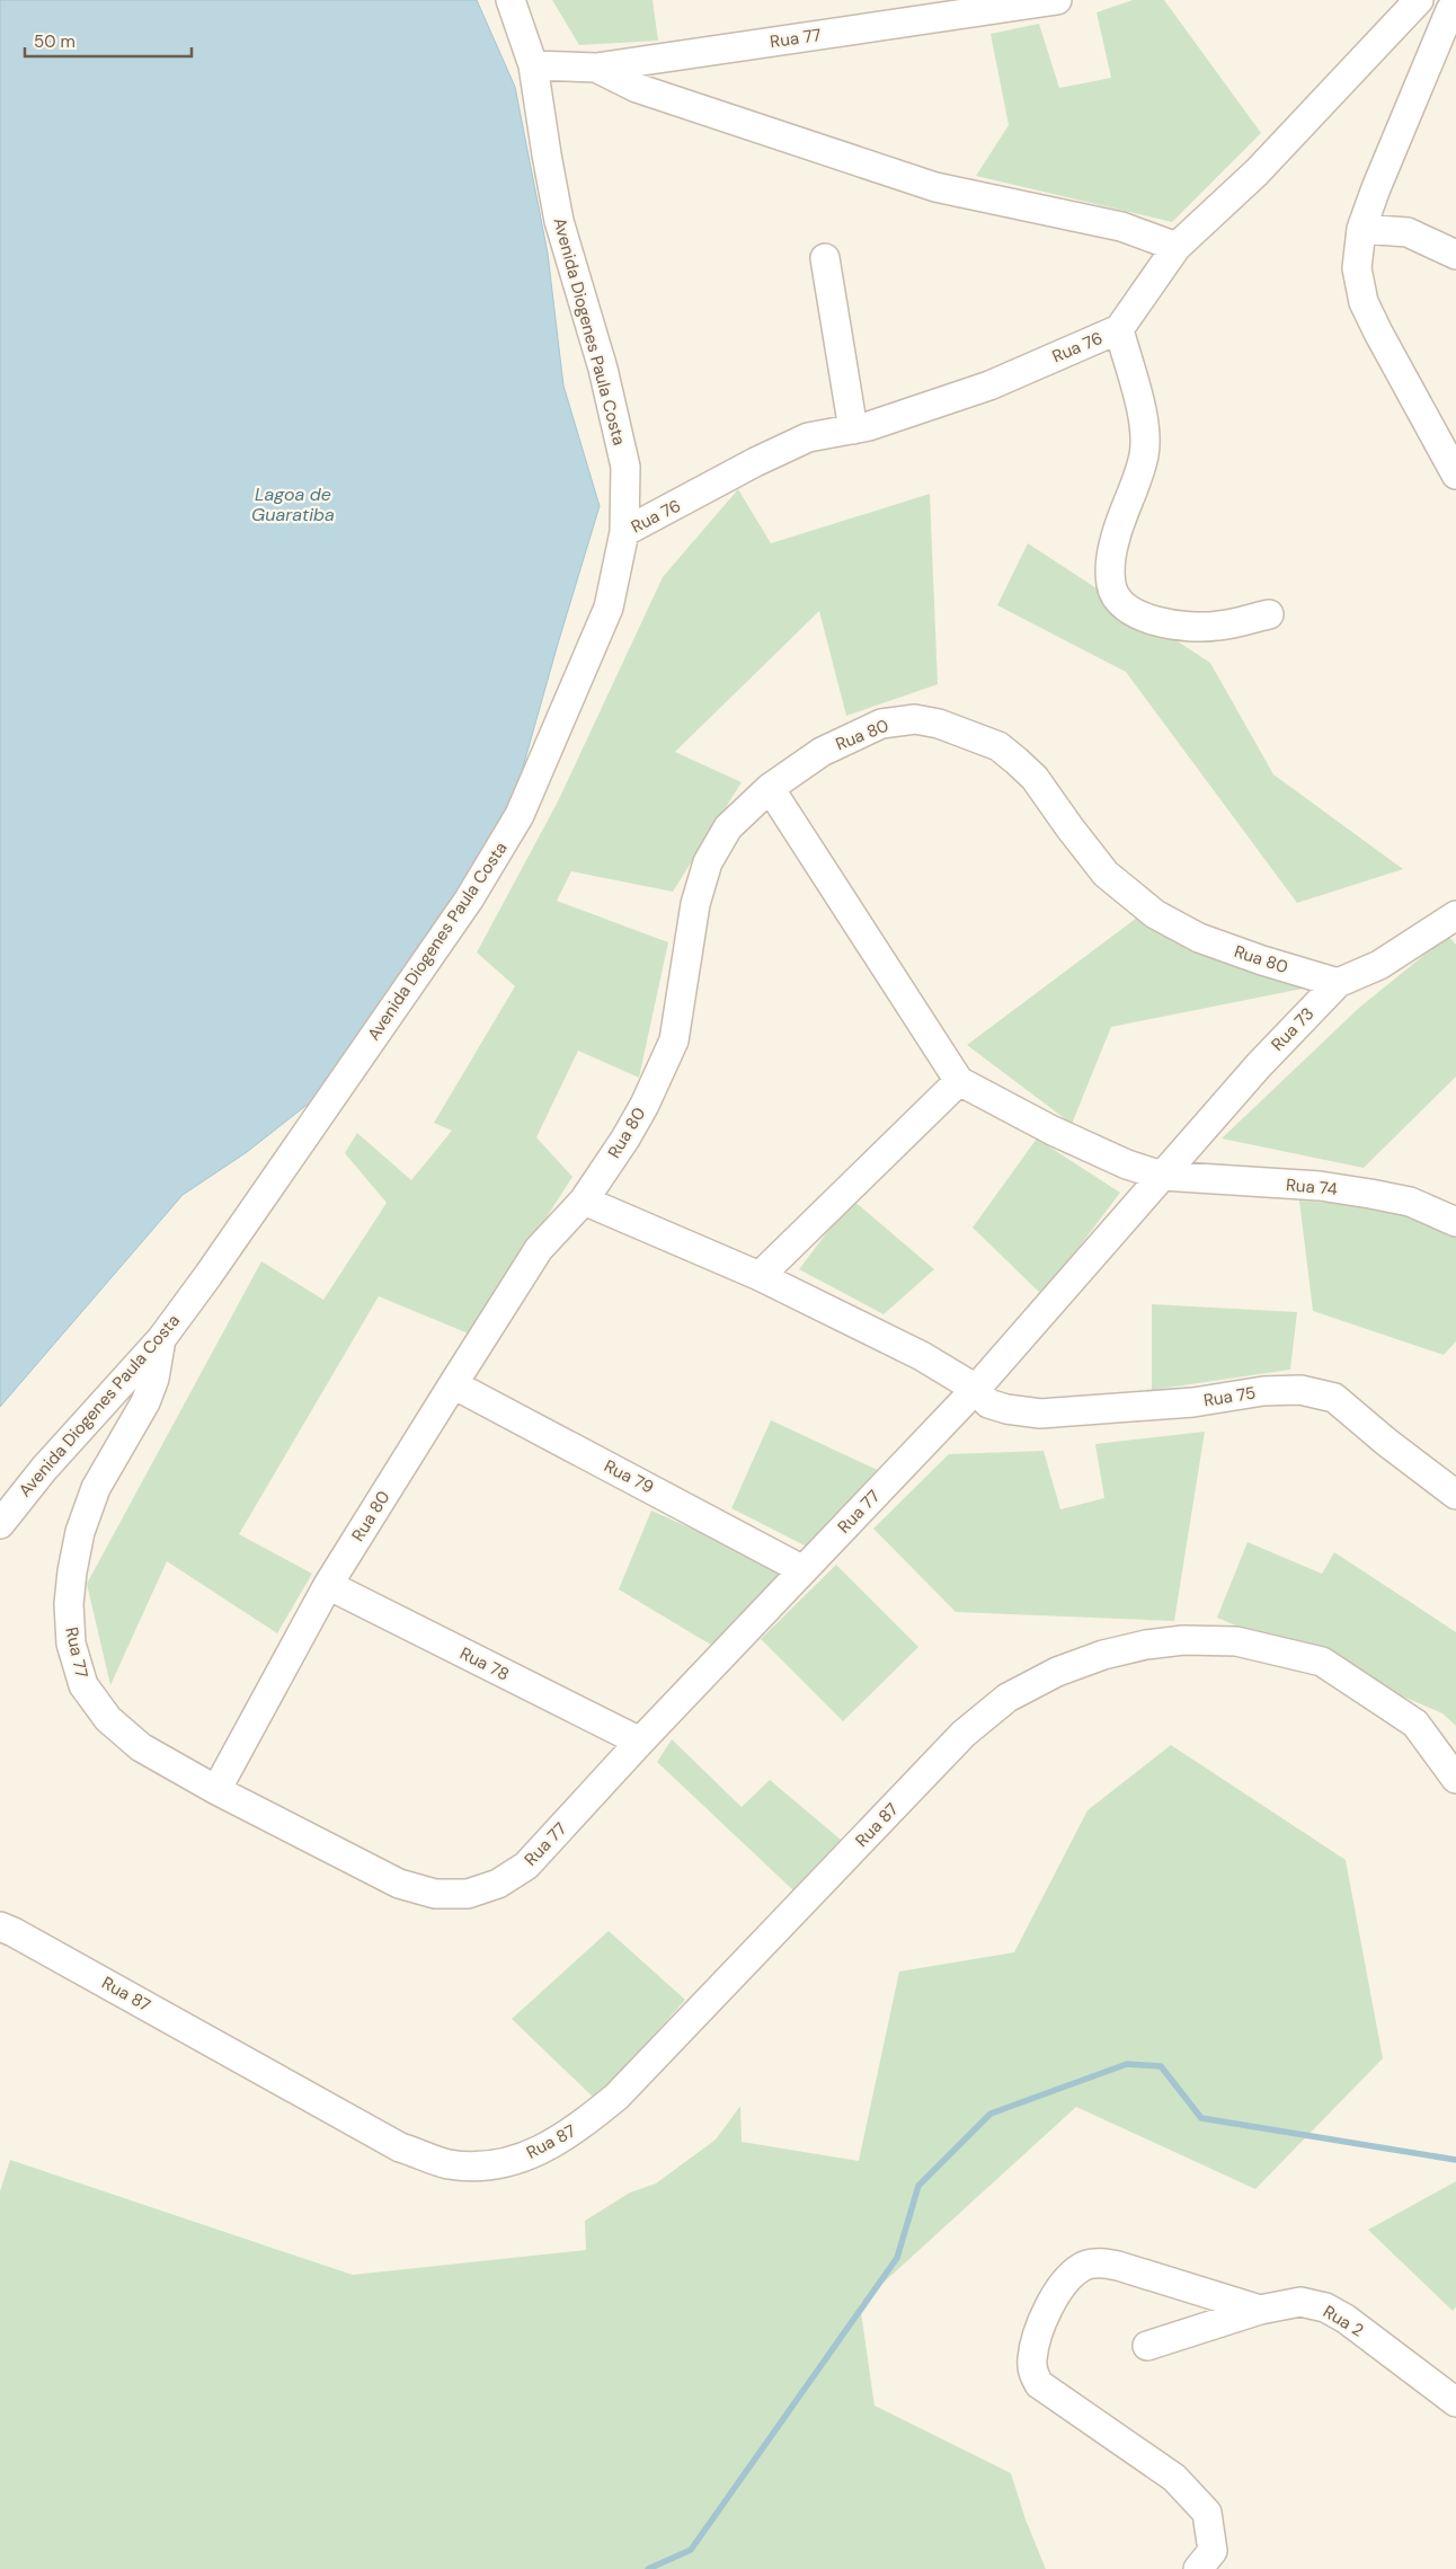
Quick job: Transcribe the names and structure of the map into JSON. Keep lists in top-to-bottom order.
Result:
{
  "streets": {
    "street": [
      "Rua 77",
      "Avenida Diogenes Paula Costa",
      "Rua 76",
      "Rua 80",
      "Rua 73",
      "Rua 74",
      "Rua 75",
      "Rua 79",
      "Rua 78",
      "Rua 87",
      "Rua 2"
    ]
  },
  "crossings": [
    ["Rua 77", "Avenida Diogenes Paula Costa"],
    ["Rua 77", "Rua 80"],
    ["Rua 77", "Rua 73"],
    ["Rua 77", "Rua 74"],
    ["Rua 77", "Rua 75"],
    ["Rua 77", "Rua 79"],
    ["Rua 77", "Rua 78"],
    ["Avenida Diogenes Paula Costa", "Rua 76"],
    ["Rua 80", "Rua 73"],
    ["Rua 80", "Rua 79"],
    ["Rua 80", "Rua 78"],
    ["Rua 73", "Rua 74"]
  ],
  "water": ["Lagoa de Guaratiba"],
  "scale_bar": "50 m"
}
